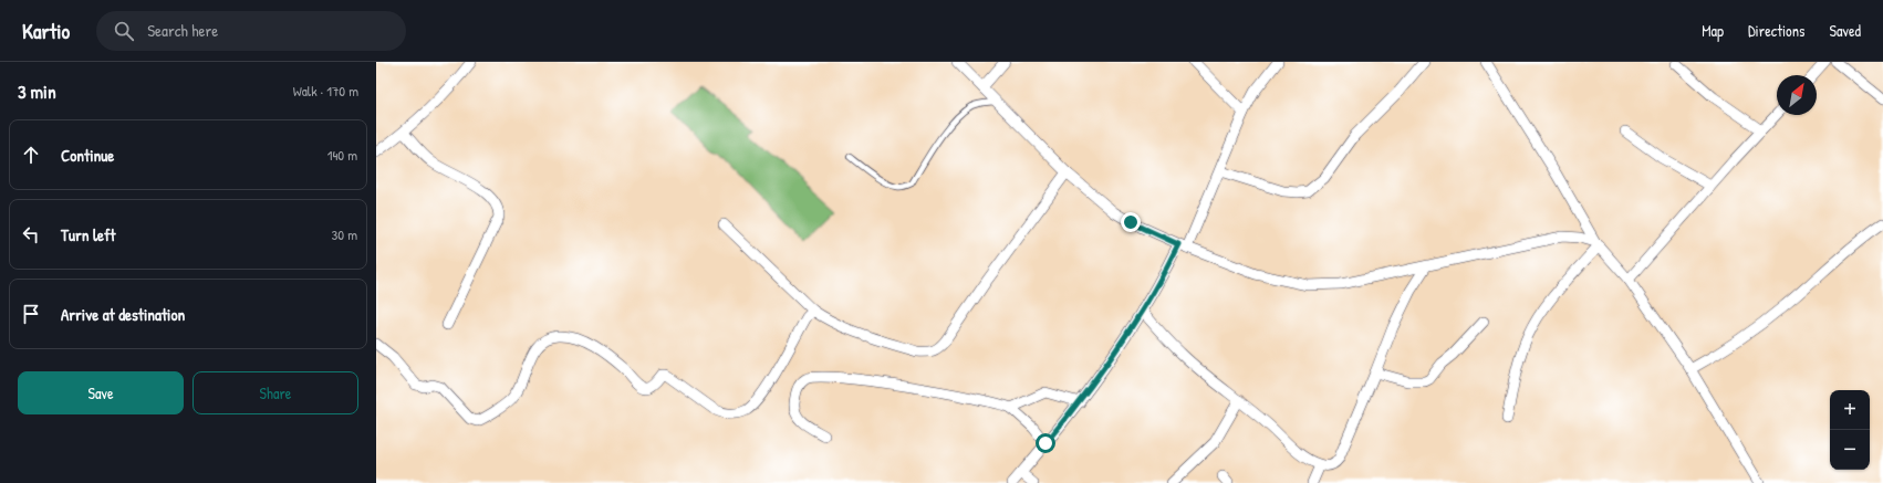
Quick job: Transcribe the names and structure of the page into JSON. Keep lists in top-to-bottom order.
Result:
{
  "north": "top right",
  "page": {
    "header": "Kartio",
    "search": "Search here",
    "nav": ["Map", "Directions", "Saved"],
    "heading": ["3 min", "Walk · 170 m"],
    "list": [
      ["Continue", "140 m"],
      ["Turn left", "30 m"],
      "Arrive at destination"
    ],
    "buttons": ["Save", "Share"],
    "map_buttons": ["+", "−"]
  }
}
